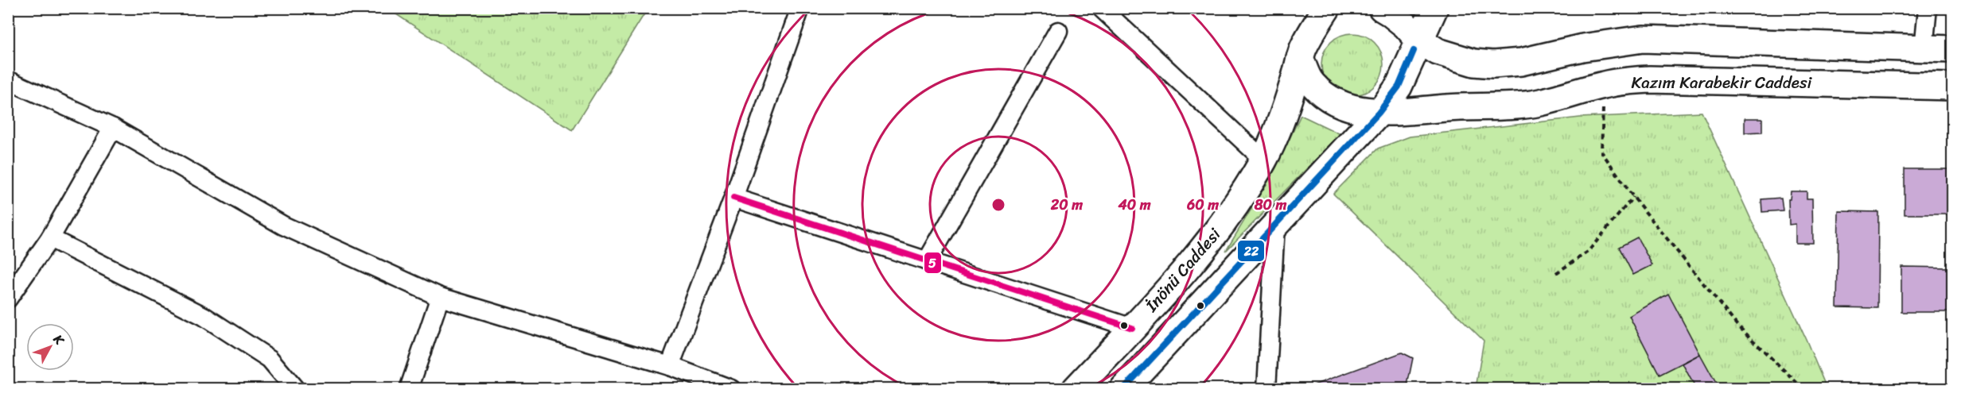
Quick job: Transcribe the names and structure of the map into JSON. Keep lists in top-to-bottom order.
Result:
{
  "streets": {
    "main road": ["Kazım Karabekir Caddesi", "İnönü Caddesi"]
  },
  "crossings": [
    ["Kazım Karabekir Caddesi", "İnönü Caddesi"]
  ],
  "lines": ["transit line 22", "transit line 5"],
  "north": "top right",
  "rings": [
    "20 m",
    "40 m",
    "60 m",
    "80 m"
  ]
}
